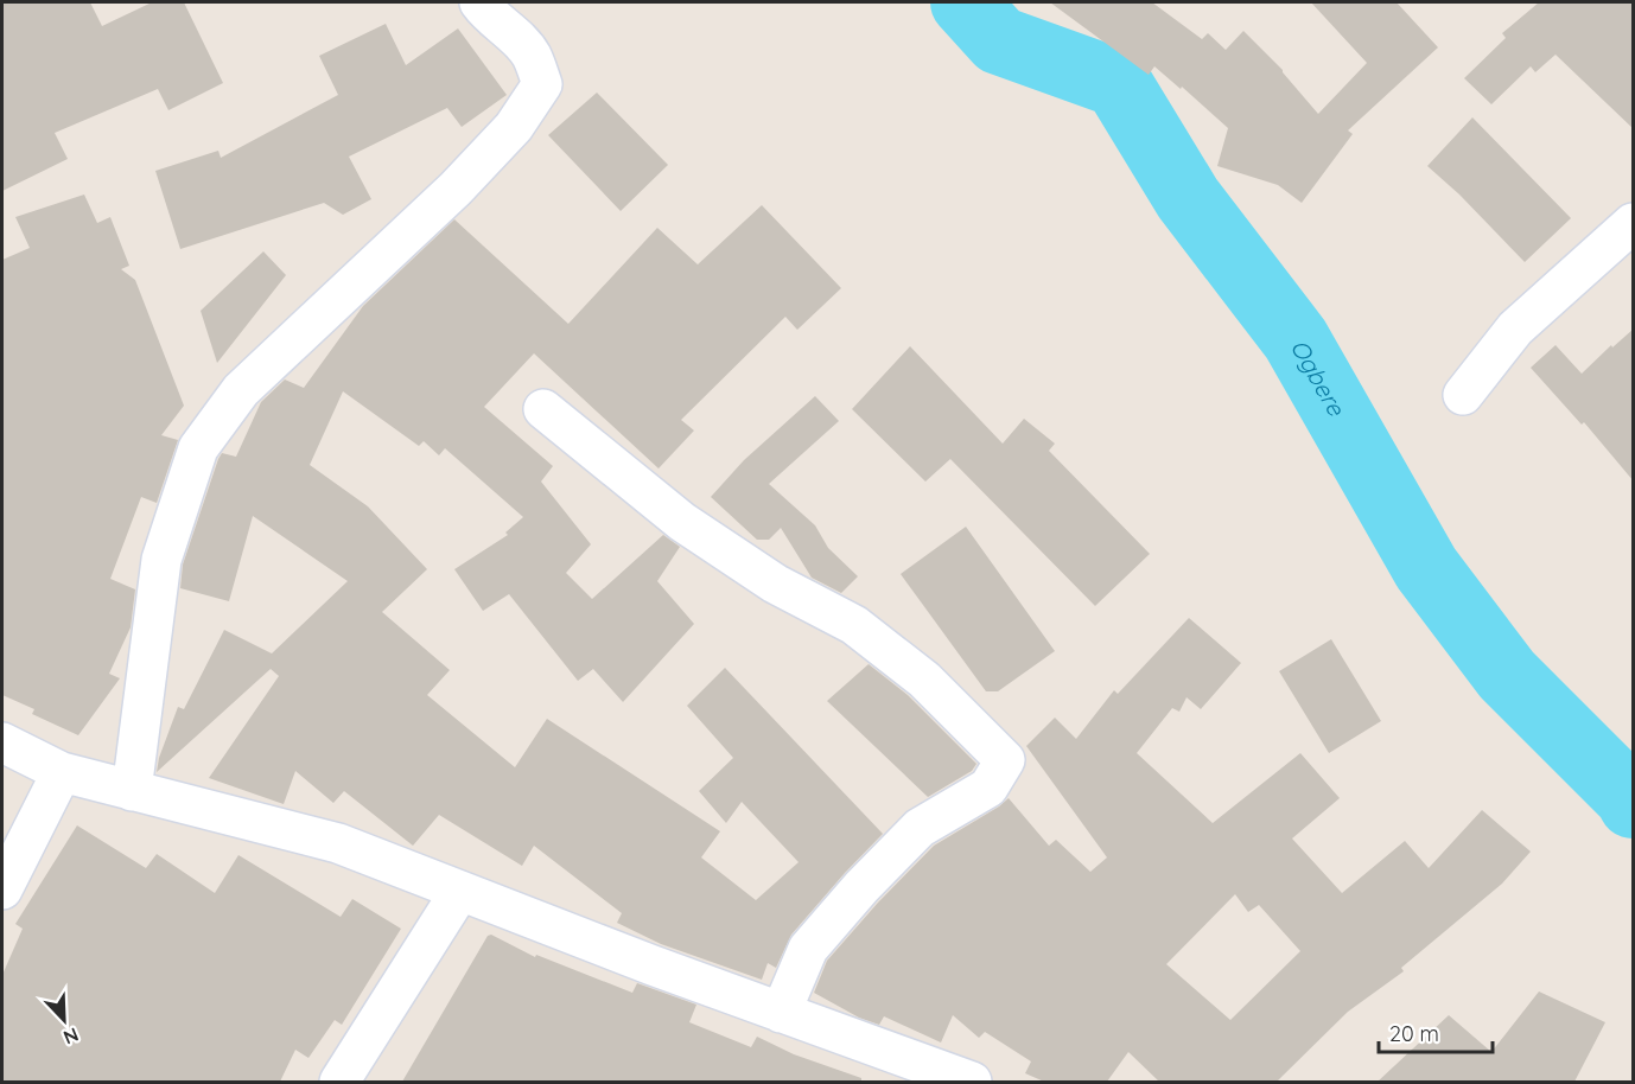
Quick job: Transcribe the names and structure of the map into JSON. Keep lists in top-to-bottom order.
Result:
{
  "water": ["Ogbere"],
  "scale_bar": "20 m",
  "north": "bottom right"
}
